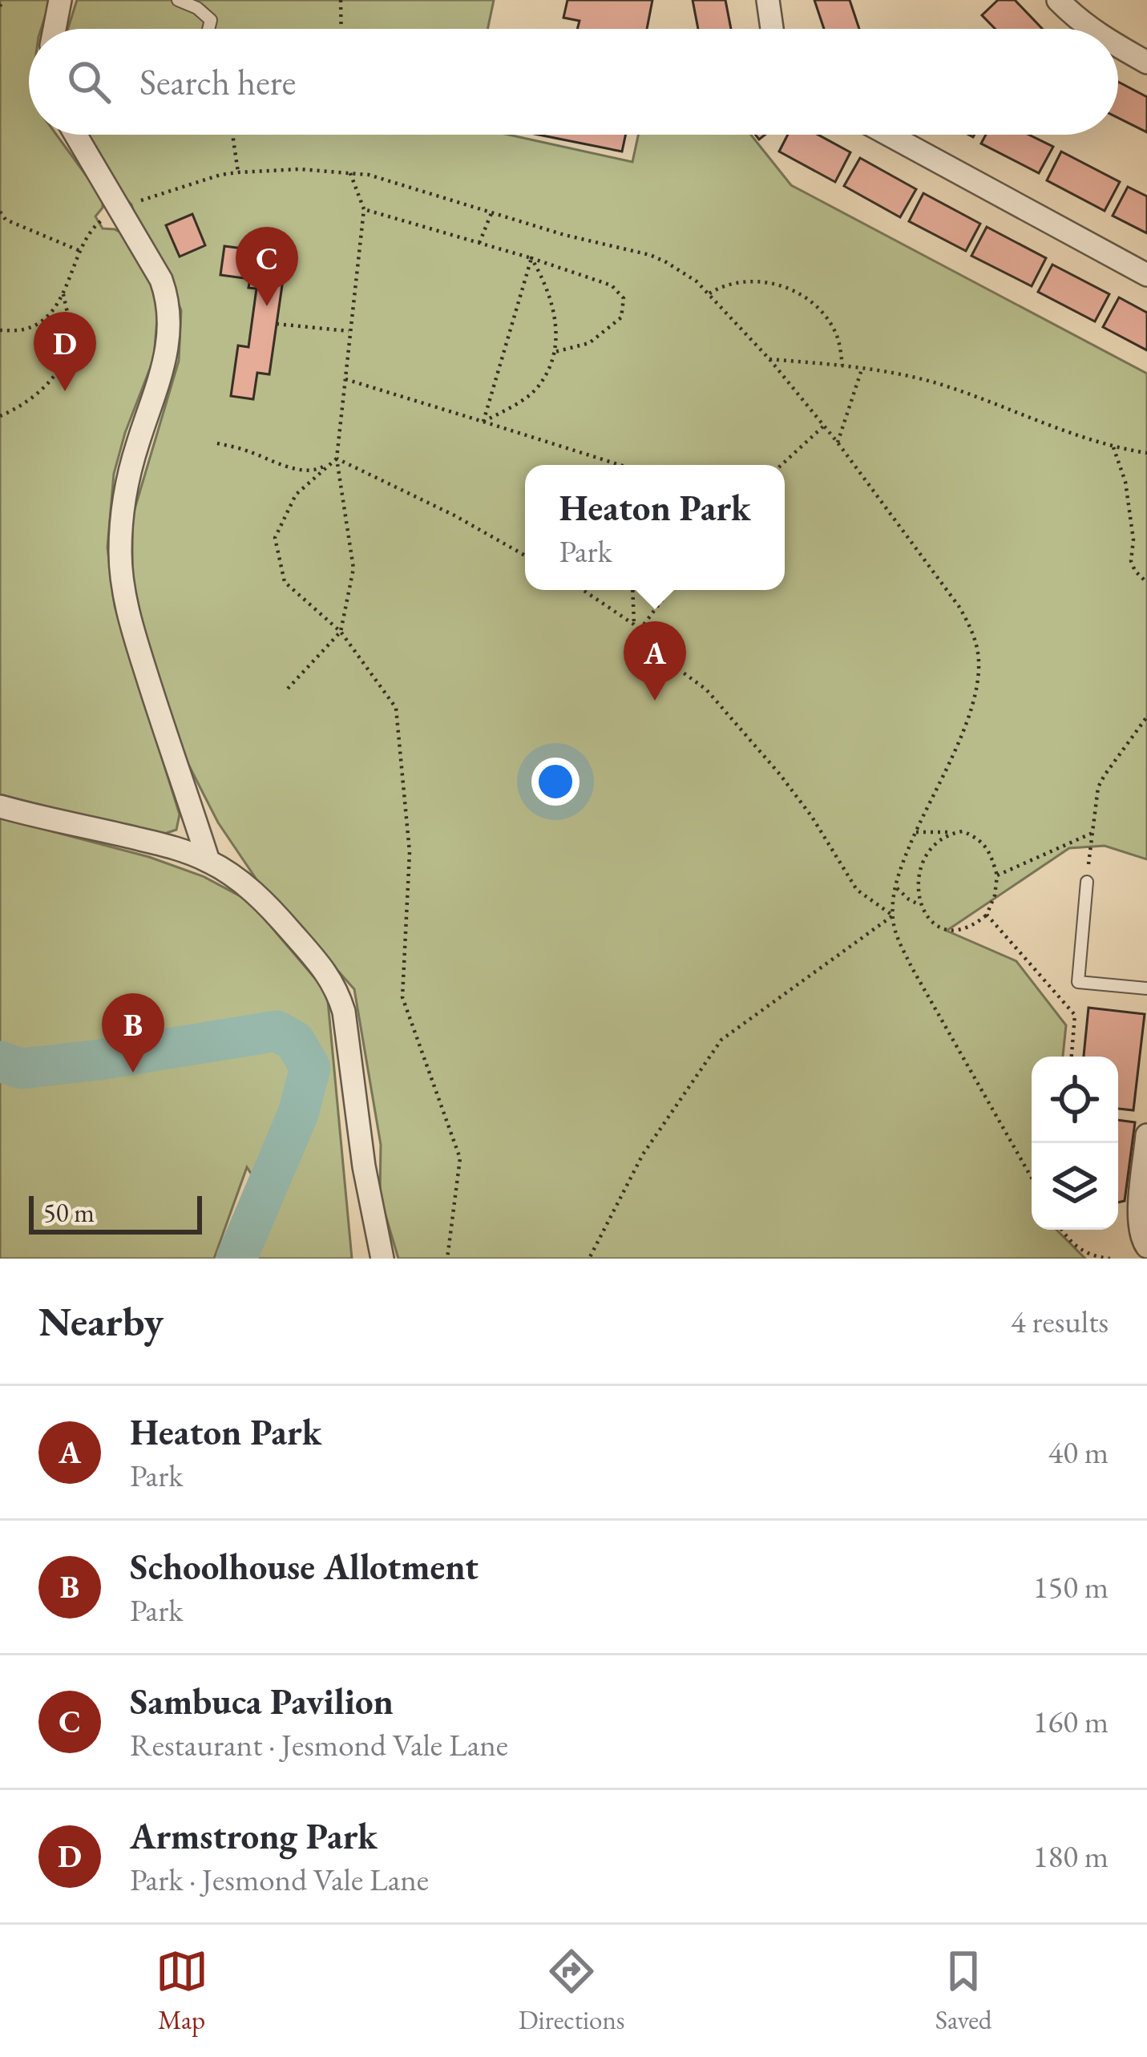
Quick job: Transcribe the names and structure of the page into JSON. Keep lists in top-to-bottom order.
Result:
{
  "scale_bar": "50 m",
  "page": {
    "search": "Search here",
    "pins": [
      "C",
      "D",
      "A",
      "B"
    ],
    "popup": ["Heaton Park", "Park"],
    "scale": "50 m",
    "heading": ["Nearby", "4 results"],
    "list": [
      {
        "mark": "A",
        "name": "Heaton Park",
        "note": "Park",
        "value": "40 m"
      },
      {
        "mark": "B",
        "name": "Schoolhouse Allotment",
        "note": "Park",
        "value": "150 m"
      },
      {
        "mark": "C",
        "name": "Sambuca Pavilion",
        "note": "Restaurant · Jesmond Vale Lane",
        "value": "160 m"
      },
      {
        "mark": "D",
        "name": "Armstrong Park",
        "note": "Park · Jesmond Vale Lane",
        "value": "180 m"
      }
    ],
    "nav": ["Map", "Directions", "Saved"]
  }
}
